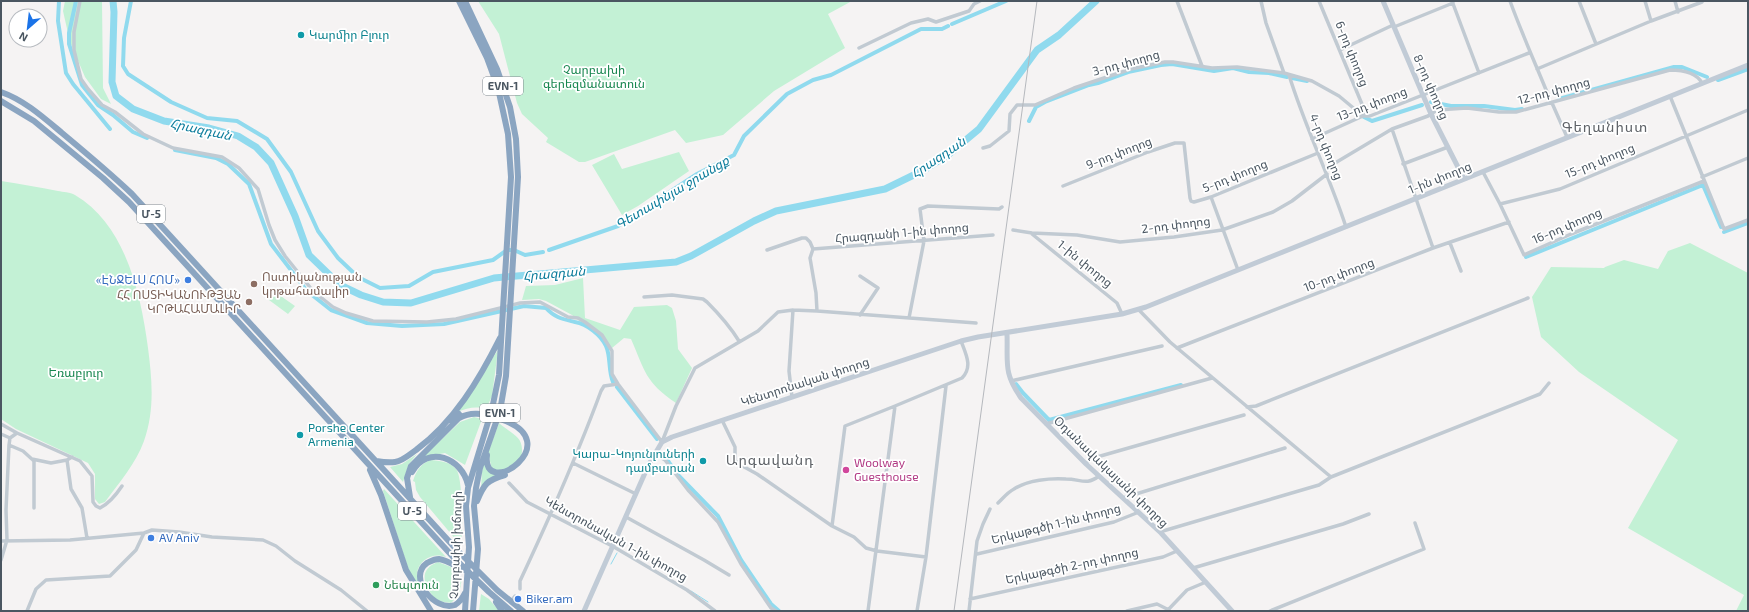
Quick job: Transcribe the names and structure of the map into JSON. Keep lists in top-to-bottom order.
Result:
{
  "streets": {
    "highway": ["EVN-1", "Մ-5", "Չարբախի խճուղի"],
    "main road": [
      "8-րդ փողոց",
      "1-ին փողոց",
      "Կենտրոնական փողոց",
      "Օդանավակայանի փողոց"
    ],
    "street": [
      "6-րդ փողոց",
      "3-րդ փողոց",
      "12-րդ փողոց",
      "13-րդ փողոց",
      "4-րդ փողոց",
      "9-րդ փողոց",
      "15-րդ փողոց",
      "5-րդ փողոց",
      "2-րդ փողոց",
      "16-րդ փողոց",
      "Հրազդանի 1-ին փողոց",
      "10-րդ փողոց",
      "Երկաթգծի 1-ին փողոց",
      "Կենտրոնական 1-ին փողոց",
      "Երկաթգծի 2-րդ փողոց"
    ]
  },
  "crossings": [
    ["6-րդ փողոց", "3-րդ փողոց"],
    ["6-րդ փողոց", "13-րդ փողոց"],
    ["3-րդ փողոց", "13-րդ փողոց"],
    ["3-րդ փողոց", "4-րդ փողոց"],
    ["8-րդ փողոց", "12-րդ փողոց"],
    ["8-րդ փողոց", "13-րդ փողոց"],
    ["8-րդ փողոց", "1-ին փողոց"],
    ["12-րդ փողոց", "4-րդ փողոց"],
    ["12-րդ փողոց", "1-ին փողոց"],
    ["13-րդ փողոց", "4-րդ փողոց"],
    ["4-րդ փողոց", "5-րդ փողոց"],
    ["4-րդ փողոց", "1-ին փողոց"],
    ["4-րդ փողոց", "2-րդ փողոց"],
    ["9-րդ փողոց", "5-րդ փողոց"],
    ["15-րդ փողոց", "16-րդ փողոց"],
    ["1-ին փողոց", "2-րդ փողոց"],
    ["1-ին փողոց", "16-րդ փողոց"],
    ["1-ին փողոց", "Կենտրոնական փողոց"],
    ["16-րդ փողոց", "10-րդ փողոց"],
    ["Կենտրոնական փողոց", "Օդանավակայանի փողոց"],
    ["Օդանավակայանի փողոց", "Երկաթգծի 1-ին փողոց"],
    ["Օդանավակայանի փողոց", "Երկաթգծի 2-րդ փողոց"]
  ],
  "districts": ["Գեղանիստ", "Արգավանդ"],
  "water": ["Հրազդան", "Գետափնյա ջրանցք"],
  "parks": ["Չարբախի գերեզմանատուն", "Եռաբլուր"],
  "places": [
    "Կարմիր Բլուր",
    "«ԷՆՋԵԼՍ ՀՈՄ»",
    "Ոստիկանության կրթահամալիր",
    "ՀՀ ՈՍՏԻԿԱՆՈՒԹՅԱՆ ԿՐԹԱՀԱՄԱԼԻՐ",
    "Porshe Center Armenia",
    "Կարա-Կոյունլուների դամբարան",
    "Woolway Guesthouse",
    "AV Aniv",
    "Նեպտուն",
    "Biker.am"
  ],
  "north": "bottom left"
}
